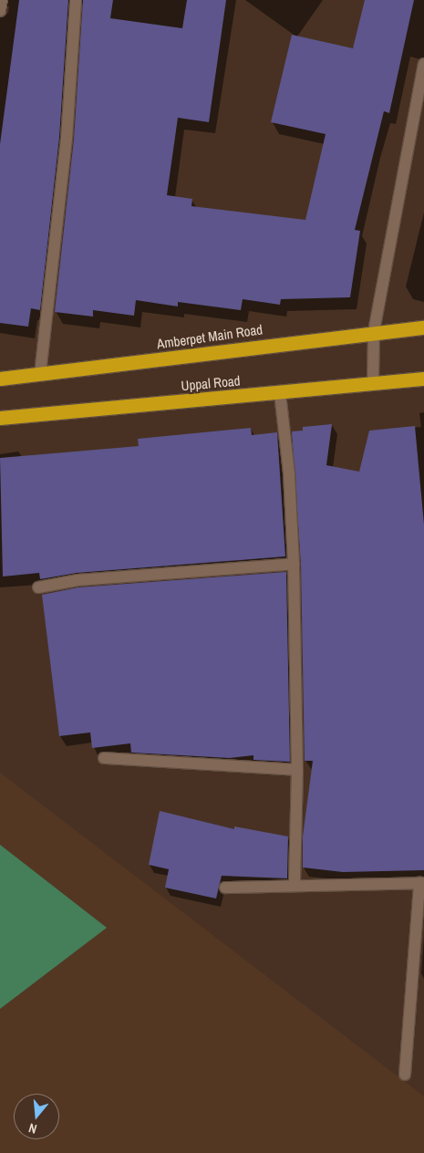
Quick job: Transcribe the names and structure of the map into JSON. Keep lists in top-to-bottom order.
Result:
{
  "streets": {
    "highway": ["Amberpet Main Road", "Uppal Road"]
  },
  "north": "bottom"
}
